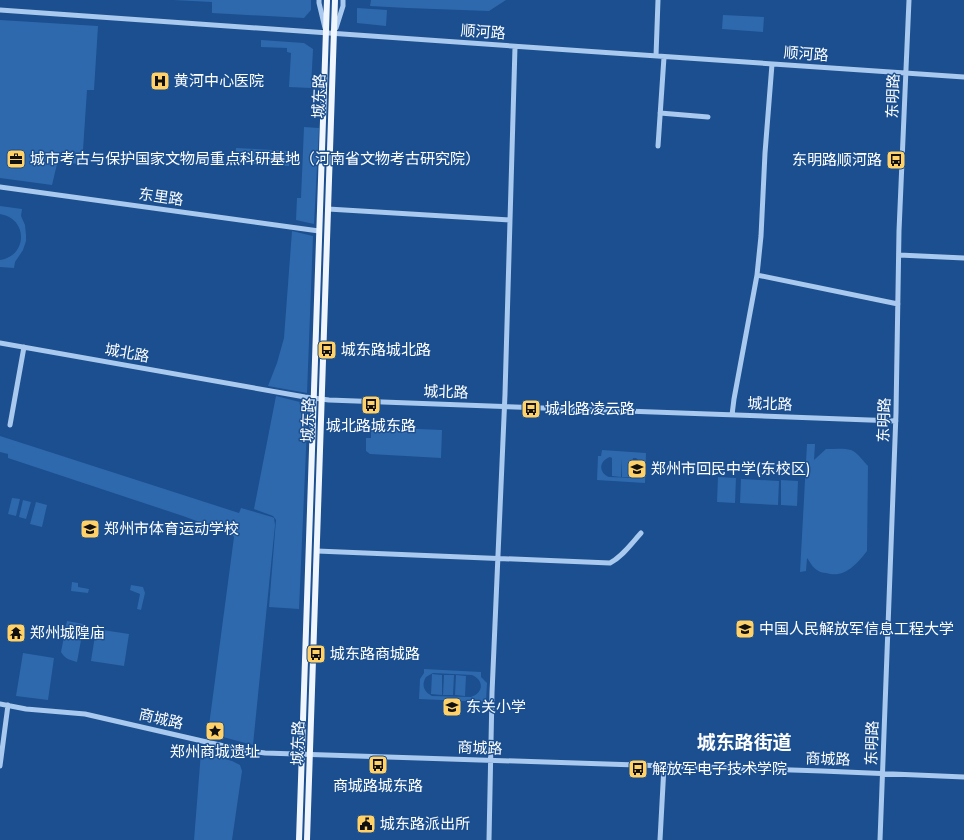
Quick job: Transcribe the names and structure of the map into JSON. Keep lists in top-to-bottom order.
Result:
{
  "streets": {
    "main road": ["城东路"],
    "street": [
      "顺河路",
      "东明路",
      "东里路",
      "城北路",
      "商城路"
    ]
  },
  "crossings": [
    ["顺河路", "城东路"],
    ["顺河路", "东明路"],
    ["城东路", "东里路"],
    ["城东路", "城北路"],
    ["城东路", "商城路"],
    ["东明路", "城北路"],
    ["东明路", "商城路"]
  ],
  "districts": ["城东路街道"],
  "places": {
    "hospital": ["黄河中心医院"],
    "office": ["城市考古与保护国家文物局重点科研基地（河南省文物考古研究院）"],
    "bus stop": [
      "东明路顺河路",
      "城东路城北路",
      "城北路城东路",
      "城北路凌云路",
      "城东路商城路",
      "商城路城东路",
      "解放军电子技术学院"
    ],
    "school or university": [
      "郑州市回民中学(东校区)",
      "郑州市体育运动学校",
      "中国人民解放军信息工程大学",
      "东关小学"
    ],
    "temple": ["郑州城隍庙"],
    "place": ["郑州商城遗址"],
    "public building": ["城东路派出所"]
  }
}
